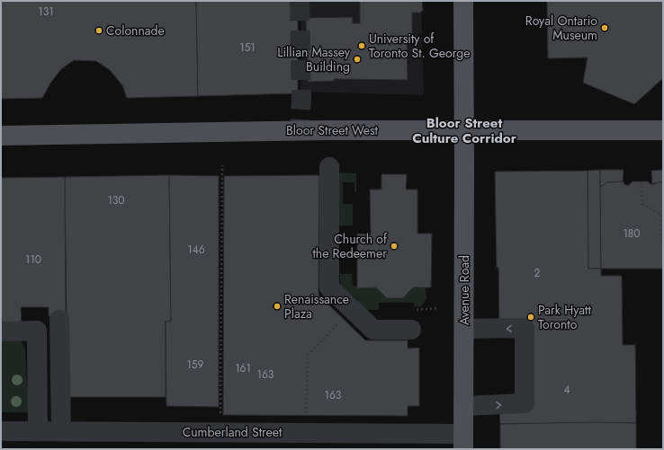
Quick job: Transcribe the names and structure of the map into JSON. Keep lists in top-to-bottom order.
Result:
{
  "streets": {
    "main road": ["Bloor Street West", "Avenue Road"],
    "street": ["Cumberland Street"]
  },
  "crossings": [
    ["Bloor Street West", "Avenue Road"],
    ["Avenue Road", "Cumberland Street"]
  ],
  "districts": ["Bloor Street Culture Corridor"],
  "places": [
    "Royal Ontario Museum",
    "Colonnade",
    "University of Toronto St. George",
    "Lillian Massey Building",
    "Church of the Redeemer",
    "Renaissance Plaza",
    "Park Hyatt Toronto"
  ],
  "house_numbers": [
    "131",
    "151",
    "130",
    "180",
    "146",
    "110",
    "2",
    "159",
    "161",
    "163",
    "4",
    "163"
  ]
}
